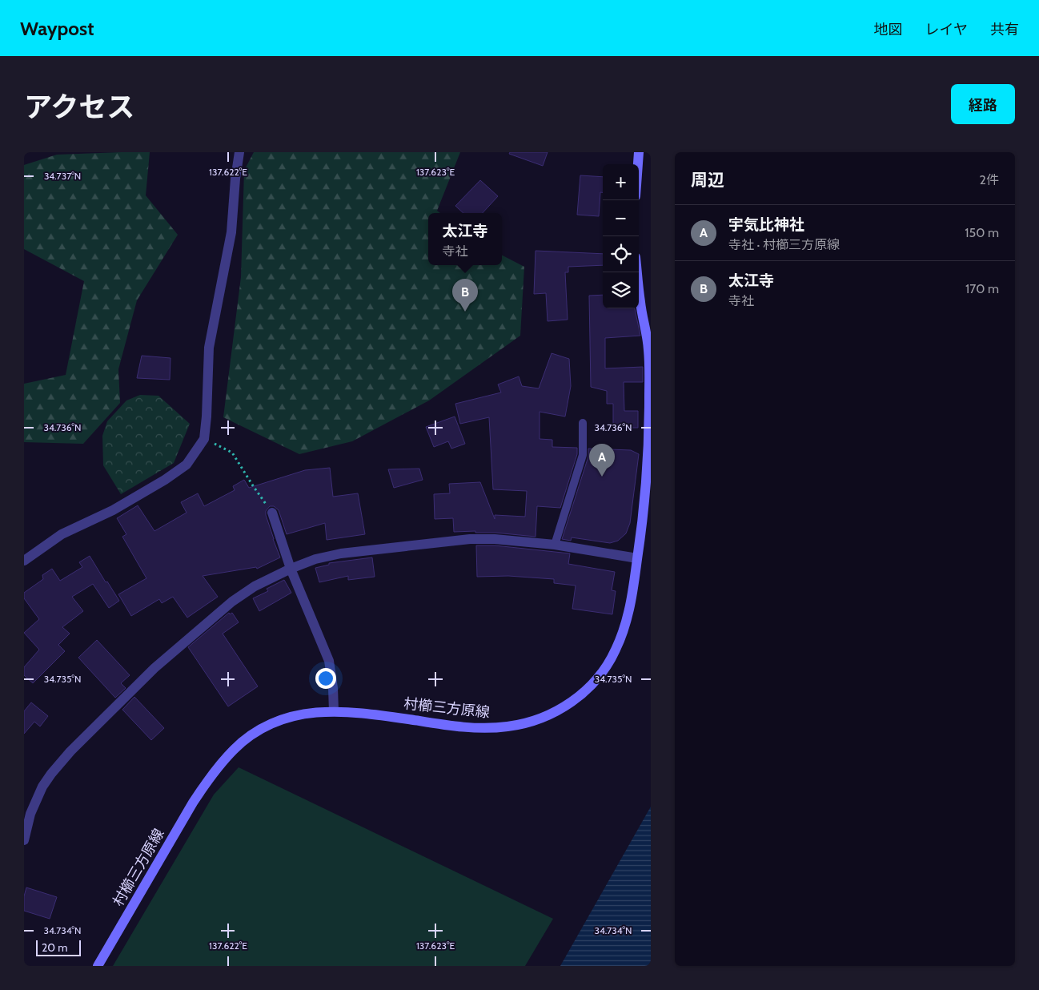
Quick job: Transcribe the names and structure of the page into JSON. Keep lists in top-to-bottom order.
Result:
{
  "streets": {
    "main road": ["村櫛三方原線"]
  },
  "scale_bar": "20 m",
  "page": {
    "header": "Waypost",
    "nav": ["地図", "レイヤ", "共有"],
    "title": "アクセス",
    "buttons": "経路",
    "heading": ["周辺", "2件"],
    "map_buttons": ["+", "−"],
    "list": [
      {
        "mark": "A",
        "name": "宇気比神社",
        "note": "寺社 · 村櫛三方原線",
        "value": "150 m"
      },
      {
        "mark": "B",
        "name": "太江寺",
        "note": "寺社",
        "value": "170 m"
      }
    ],
    "popup": ["太江寺", "寺社"],
    "pins": ["B", "A"],
    "scale": "20 m"
  },
  "coordinates": [
    "137.622°E",
    "137.623°E",
    "34.737°N",
    "34.736°N",
    "34.735°N",
    "34.734°N"
  ]
}
